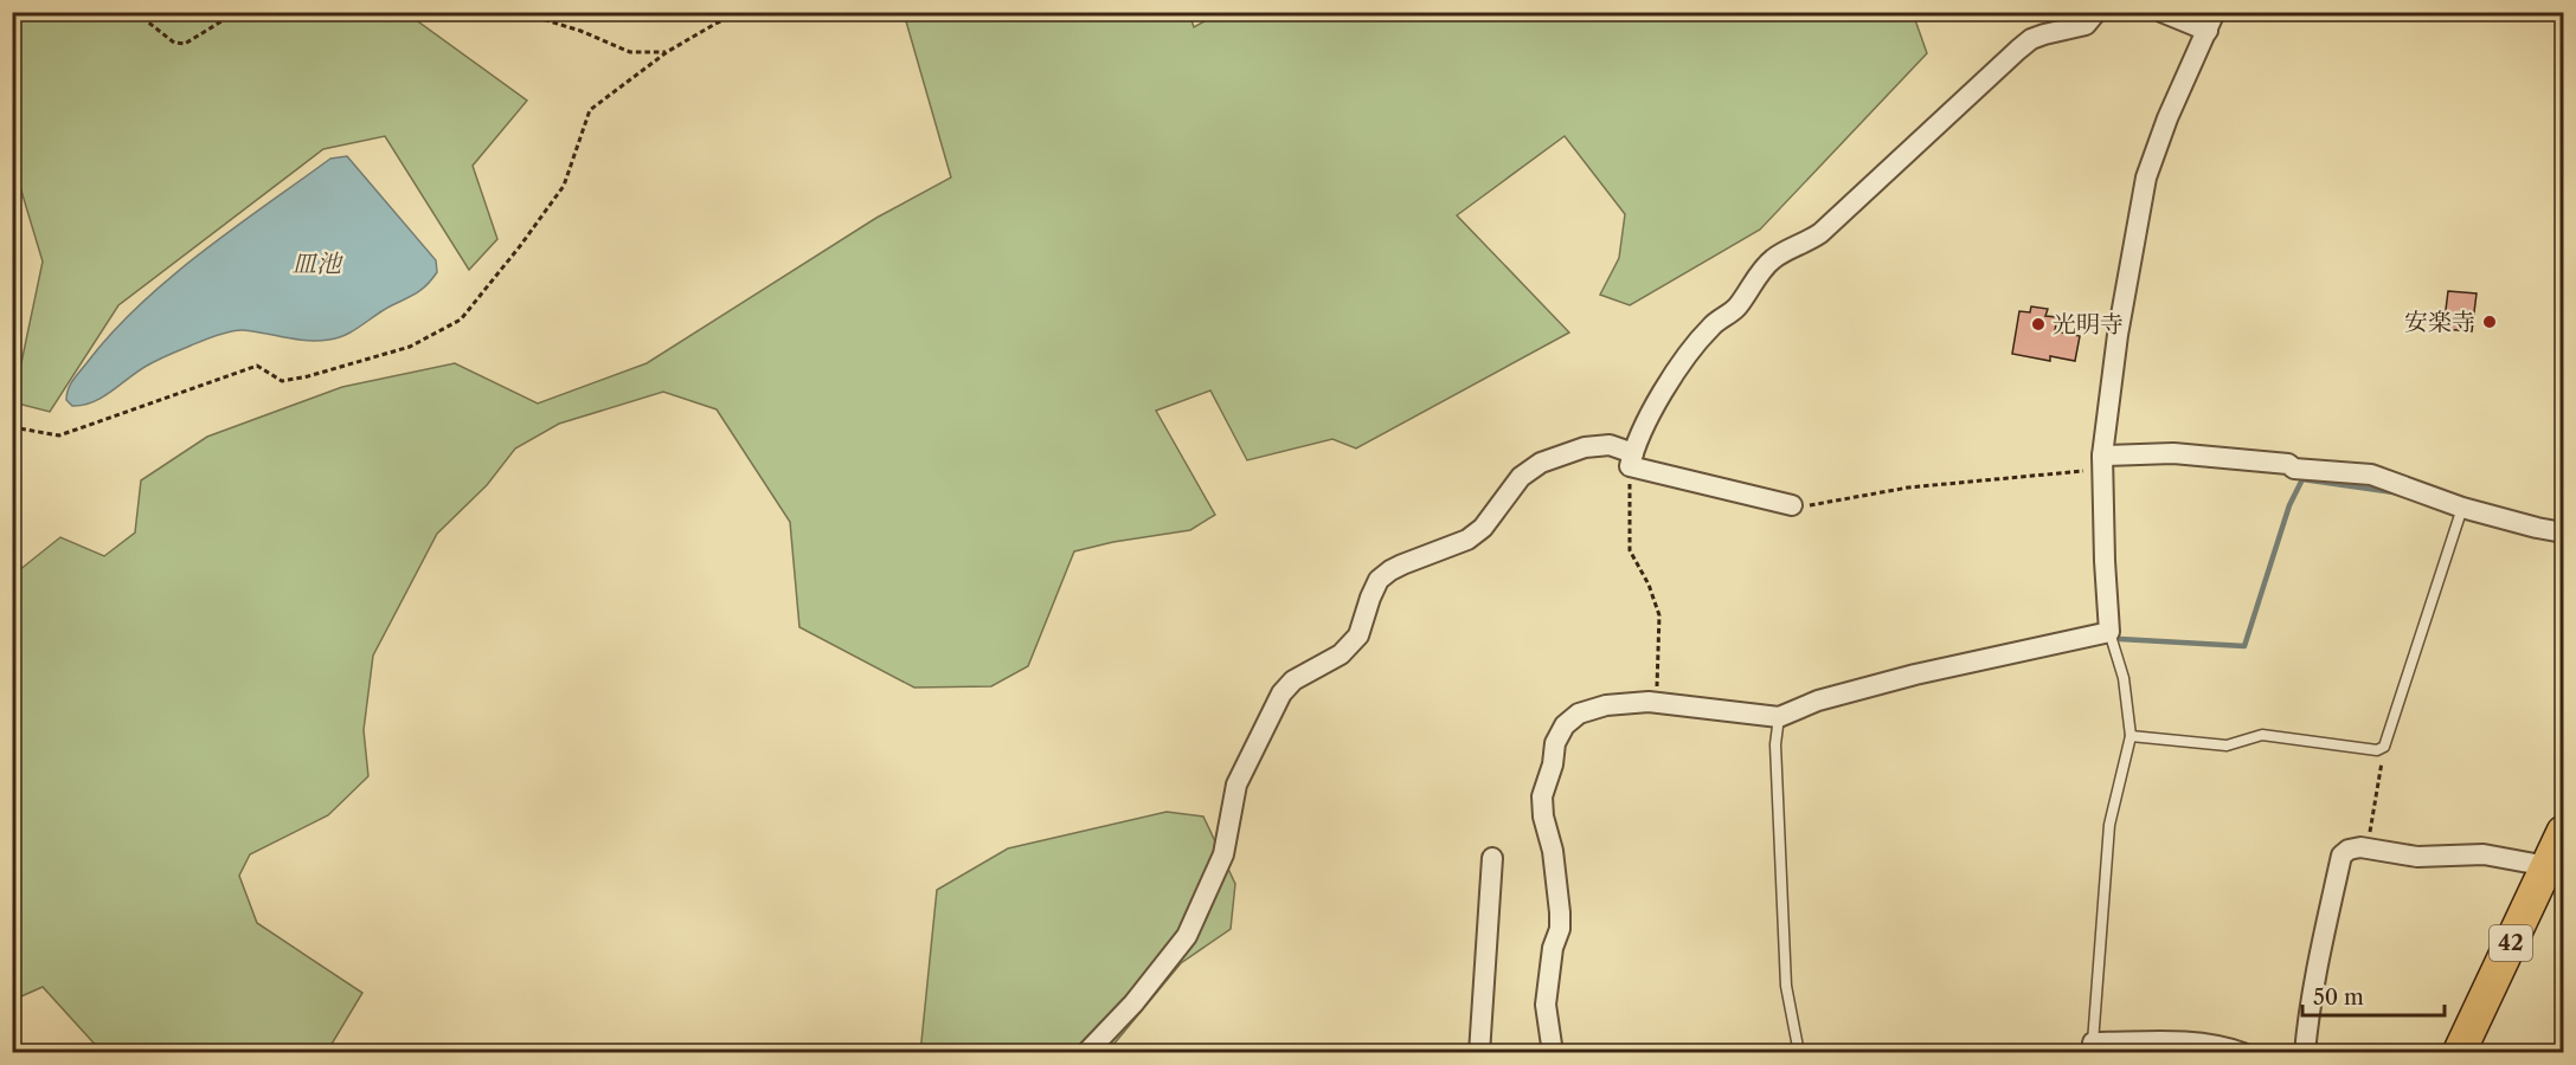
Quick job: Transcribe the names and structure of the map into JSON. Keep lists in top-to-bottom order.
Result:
{
  "streets": {
    "highway": ["42"]
  },
  "water": ["皿池"],
  "places": ["安楽寺", "光明寺"],
  "scale_bar": "50 m"
}
